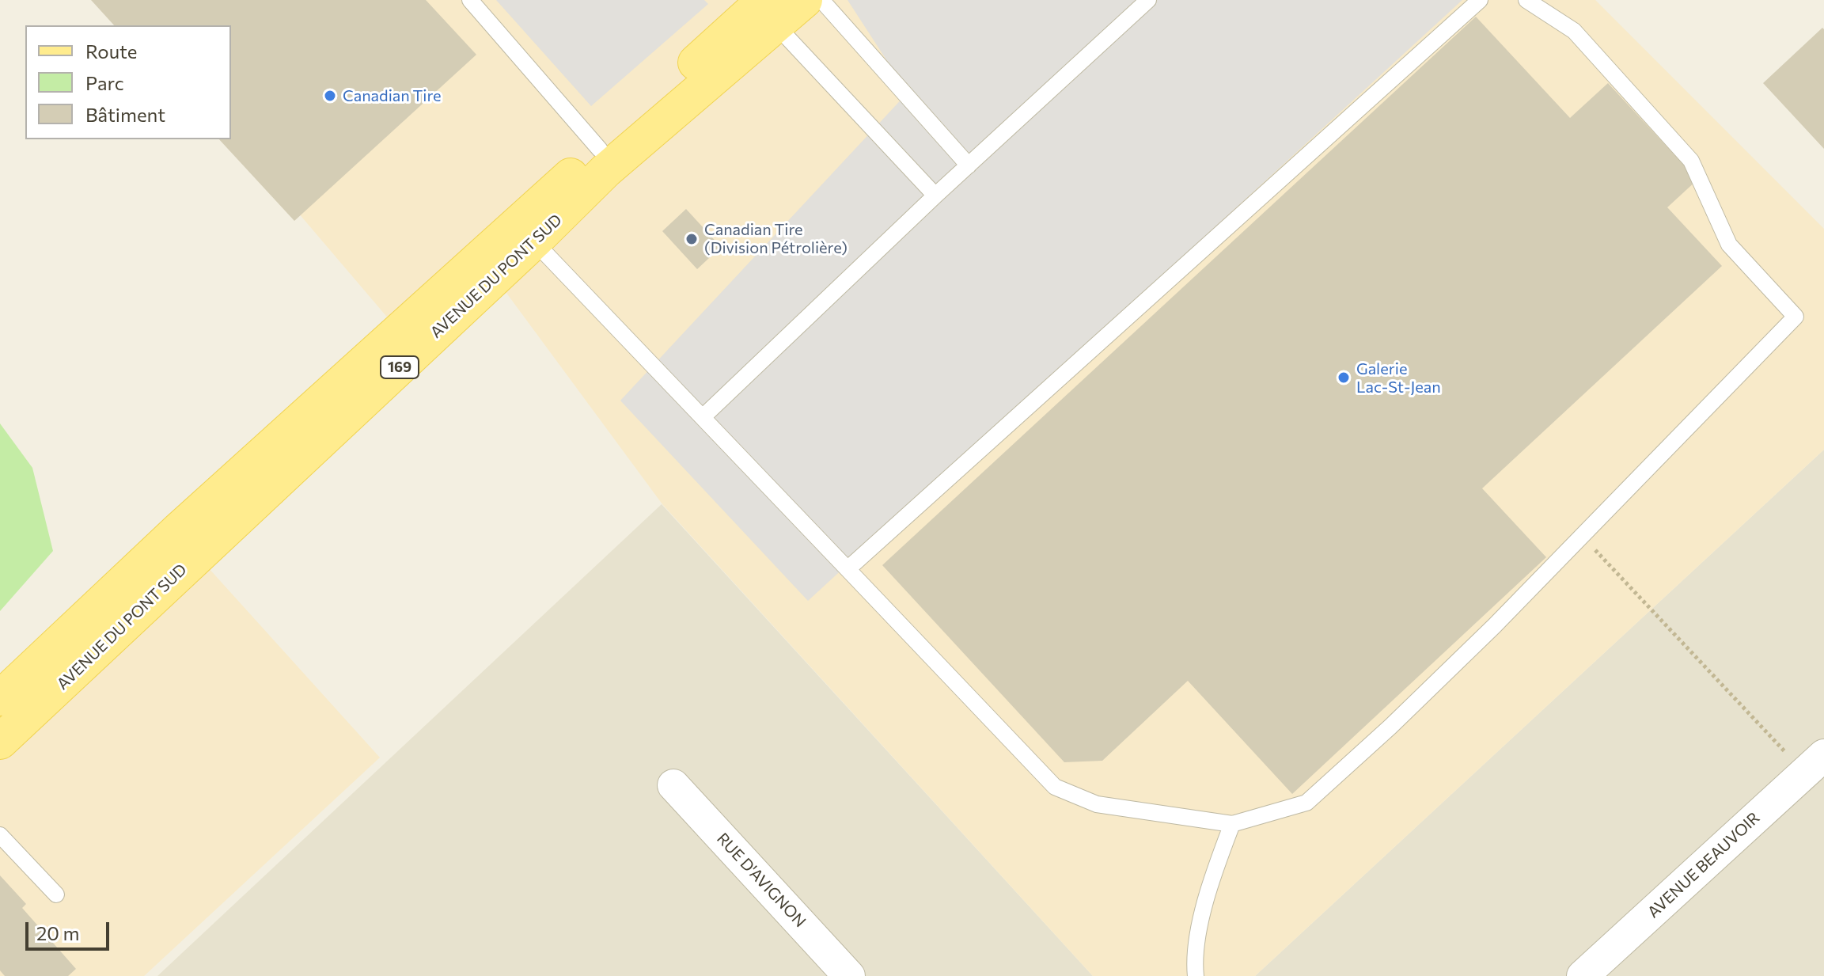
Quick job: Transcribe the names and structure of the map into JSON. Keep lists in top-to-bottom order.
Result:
{
  "streets": {
    "main road": ["AVENUE DU PONT SUD", "169"],
    "street": ["AVENUE BEAUVOIR", "RUE D'AVIGNON"]
  },
  "places": ["Canadian Tire", "Canadian Tire (Division Pétrolière)", "Galerie Lac-St-Jean"],
  "legend": ["Route", "Parc", "Bâtiment"],
  "scale_bar": "20 m"
}
